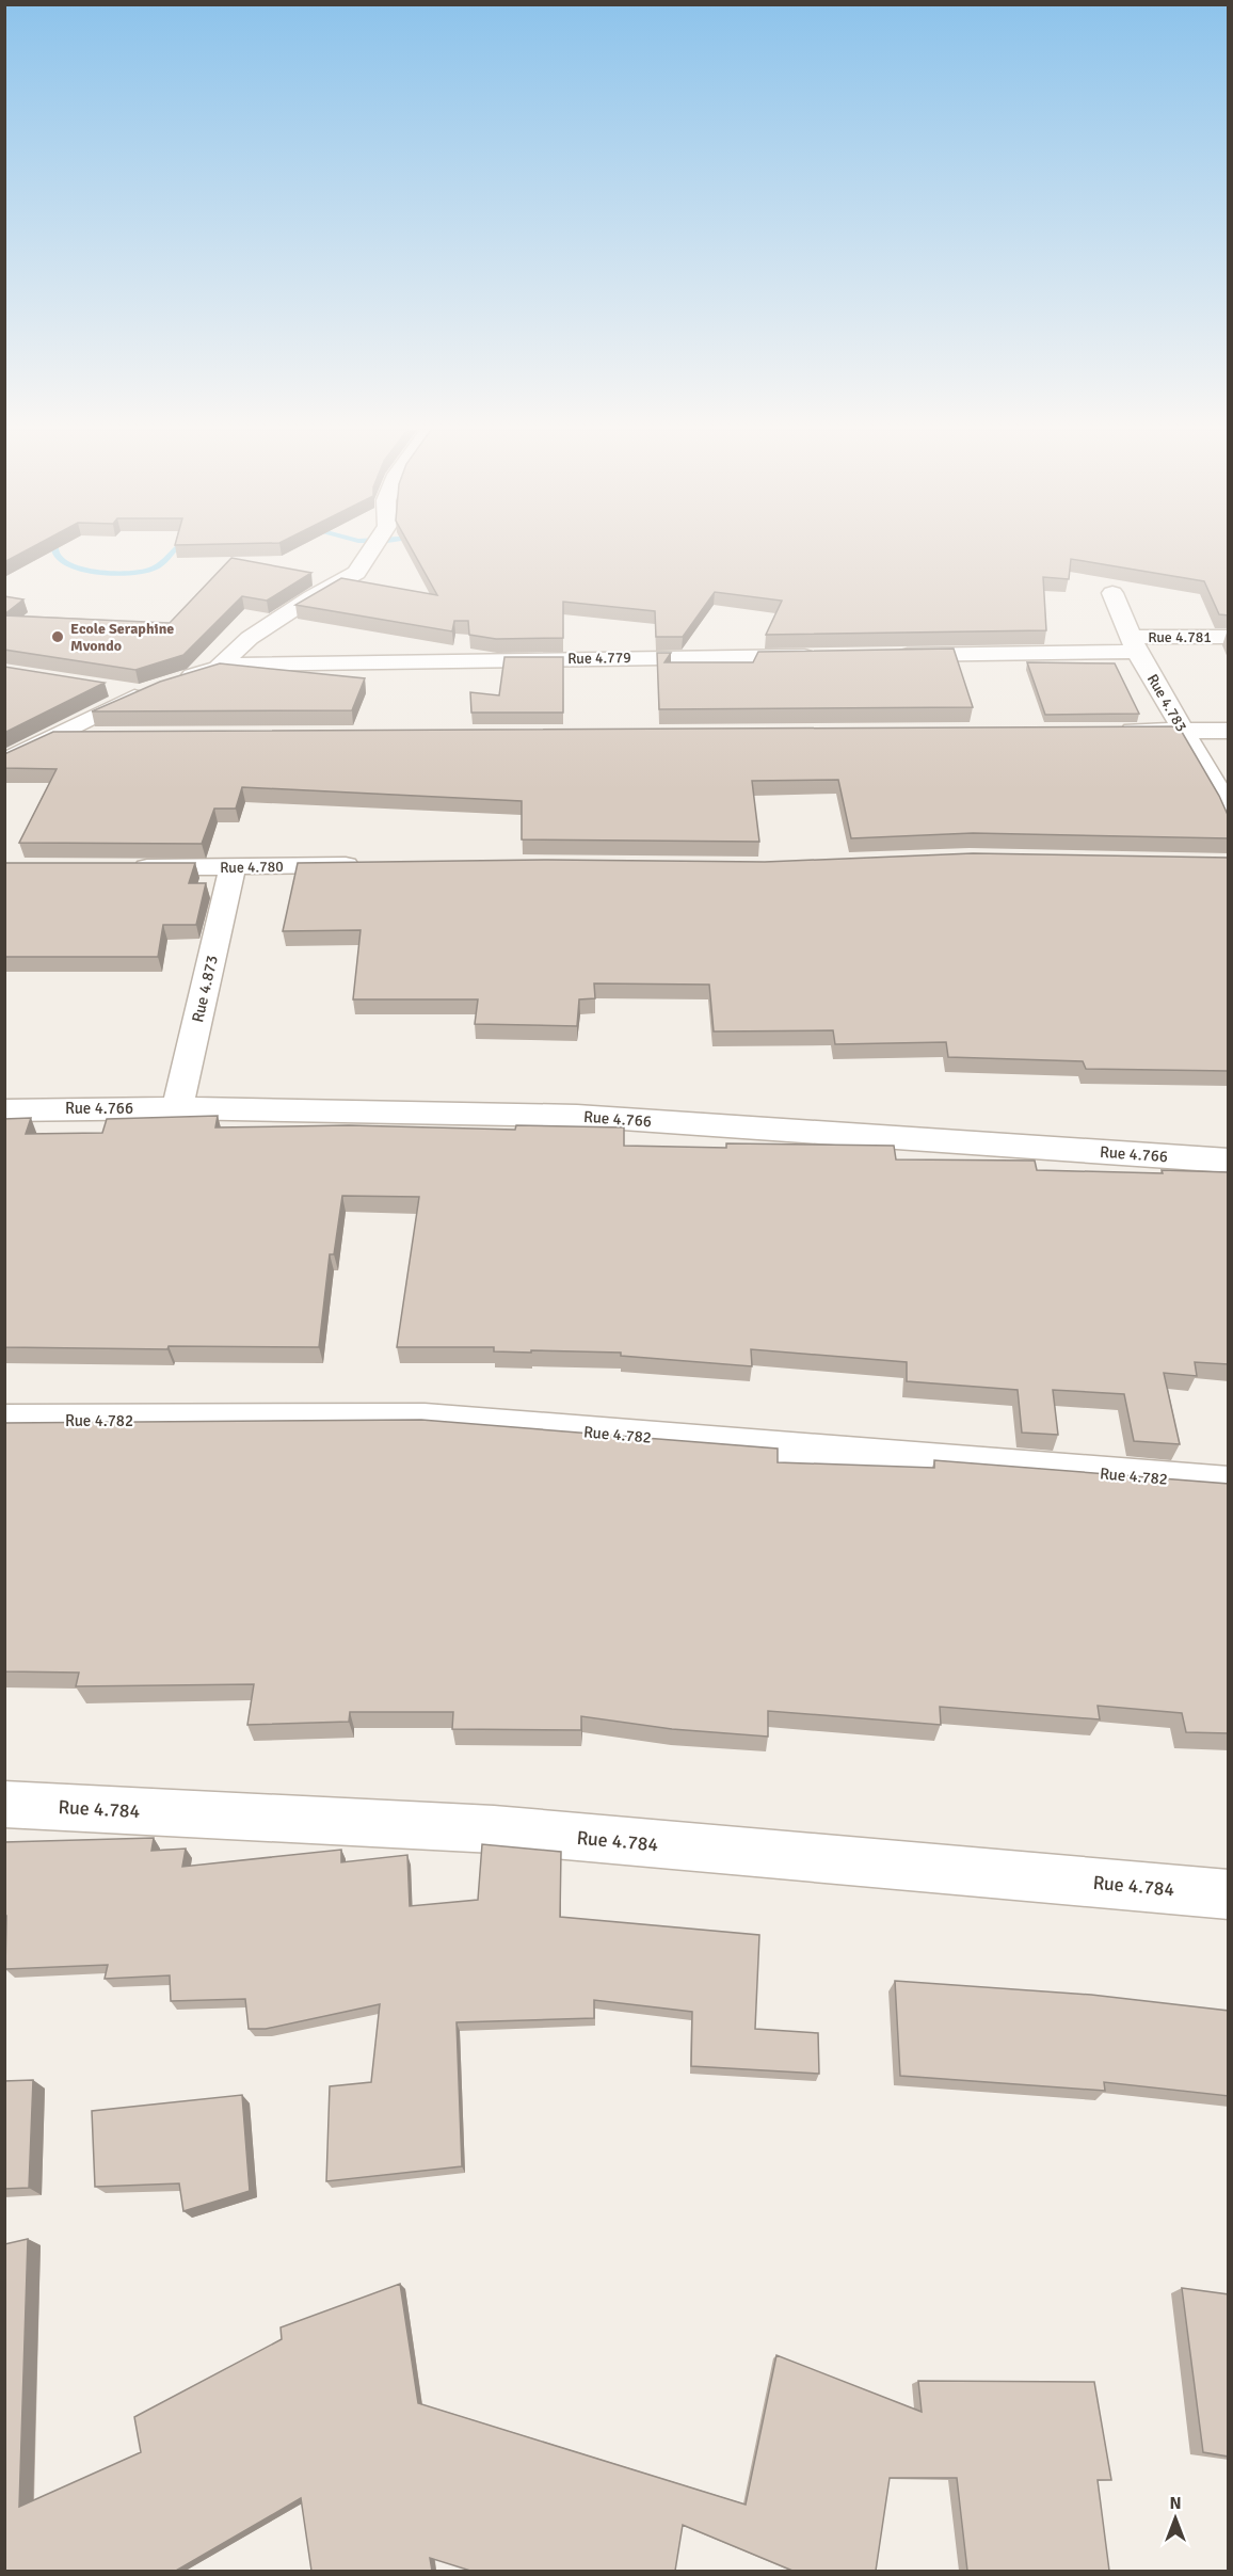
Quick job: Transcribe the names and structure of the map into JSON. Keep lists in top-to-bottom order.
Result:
{
  "streets": {
    "street": [
      "Rue 4.781",
      "Rue 4.779",
      "Rue 4.783",
      "Rue 4.780",
      "Rue 4.873",
      "Rue 4.766",
      "Rue 4.782",
      "Rue 4.784"
    ]
  },
  "crossings": [
    ["Rue 4.781", "Rue 4.783"],
    ["Rue 4.780", "Rue 4.873"],
    ["Rue 4.873", "Rue 4.766"]
  ],
  "places": ["Ecole Seraphine Mvondo"],
  "north": "top"
}
